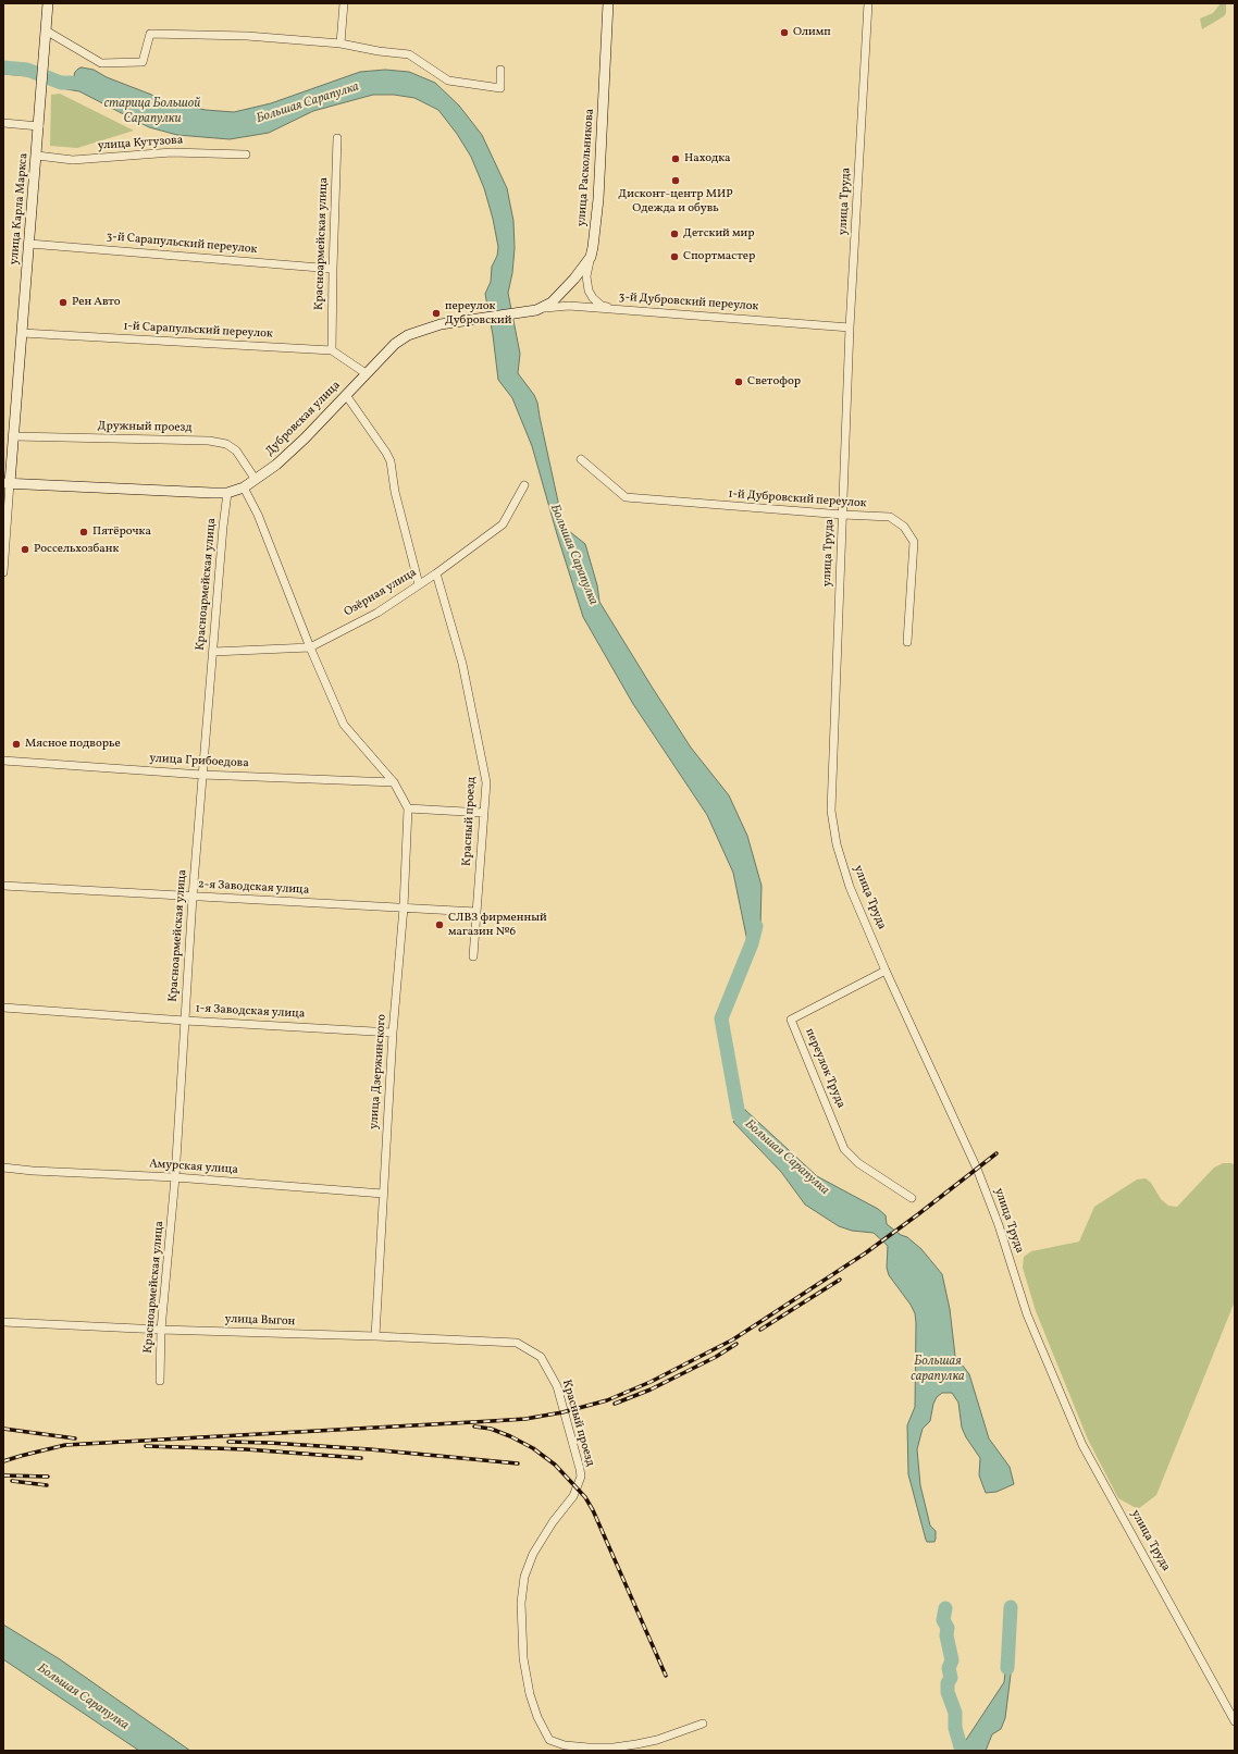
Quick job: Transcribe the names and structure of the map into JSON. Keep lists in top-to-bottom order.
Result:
{
  "streets": {
    "main road": ["улица Раскольникова", "улица Карла Маркса", "Дубровская улица"],
    "street": [
      "улица Кутузова",
      "улица Труда",
      "3-й Сарапульский переулок",
      "Красноармейская улица",
      "3-й Дубровский переулок",
      "1-й Сарапульский переулок",
      "Дружный проезд",
      "1-й Дубровский переулок",
      "Озёрная улица",
      "улица Грибоедова",
      "Красный проезд",
      "2-я Заводская улица",
      "1-я Заводская улица",
      "переулок Труда",
      "улица Дзержинского",
      "Амурская улица",
      "улица Выгон"
    ]
  },
  "crossings": [
    ["улица Кутузова", "улица Карла Маркса"],
    ["улица Раскольникова", "3-й Дубровский переулок"],
    ["улица Раскольникова", "Дубровская улица"],
    ["улица Труда", "3-й Дубровский переулок"],
    ["улица Труда", "1-й Дубровский переулок"],
    ["улица Труда", "переулок Труда"],
    ["улица Карла Маркса", "3-й Сарапульский переулок"],
    ["улица Карла Маркса", "1-й Сарапульский переулок"],
    ["улица Карла Маркса", "Дубровская улица"],
    ["улица Карла Маркса", "Дружный проезд"],
    ["3-й Сарапульский переулок", "Красноармейская улица"],
    ["Красноармейская улица", "1-й Сарапульский переулок"],
    ["Красноармейская улица", "Дубровская улица"],
    ["Красноармейская улица", "Озёрная улица"],
    ["Красноармейская улица", "улица Грибоедова"],
    ["Красноармейская улица", "2-я Заводская улица"],
    ["Красноармейская улица", "1-я Заводская улица"],
    ["Красноармейская улица", "Амурская улица"],
    ["Красноармейская улица", "улица Выгон"],
    ["3-й Дубровский переулок", "Дубровская улица"],
    ["Дубровская улица", "Дружный проезд"],
    ["Озёрная улица", "Красный проезд"],
    ["Красный проезд", "2-я Заводская улица"],
    ["Красный проезд", "улица Выгон"],
    ["2-я Заводская улица", "улица Дзержинского"],
    ["1-я Заводская улица", "улица Дзержинского"],
    ["улица Дзержинского", "Амурская улица"],
    ["улица Дзержинского", "улица Выгон"]
  ],
  "water": ["Большая Сарапулка", "старица Большой Сарапулки", "Большая сарапулка"],
  "places": [
    "Олимп",
    "Находка",
    "Дисконт-центр МИР Одежда и обувь",
    "Детский мир",
    "Спортмастер",
    "Рен Авто",
    "переулок Дубровский",
    "Светофор",
    "Пятёрочка",
    "Россельхозбанк",
    "Мясное подворье",
    "СЛВЗ фирменный магазин №6"
  ]
}
